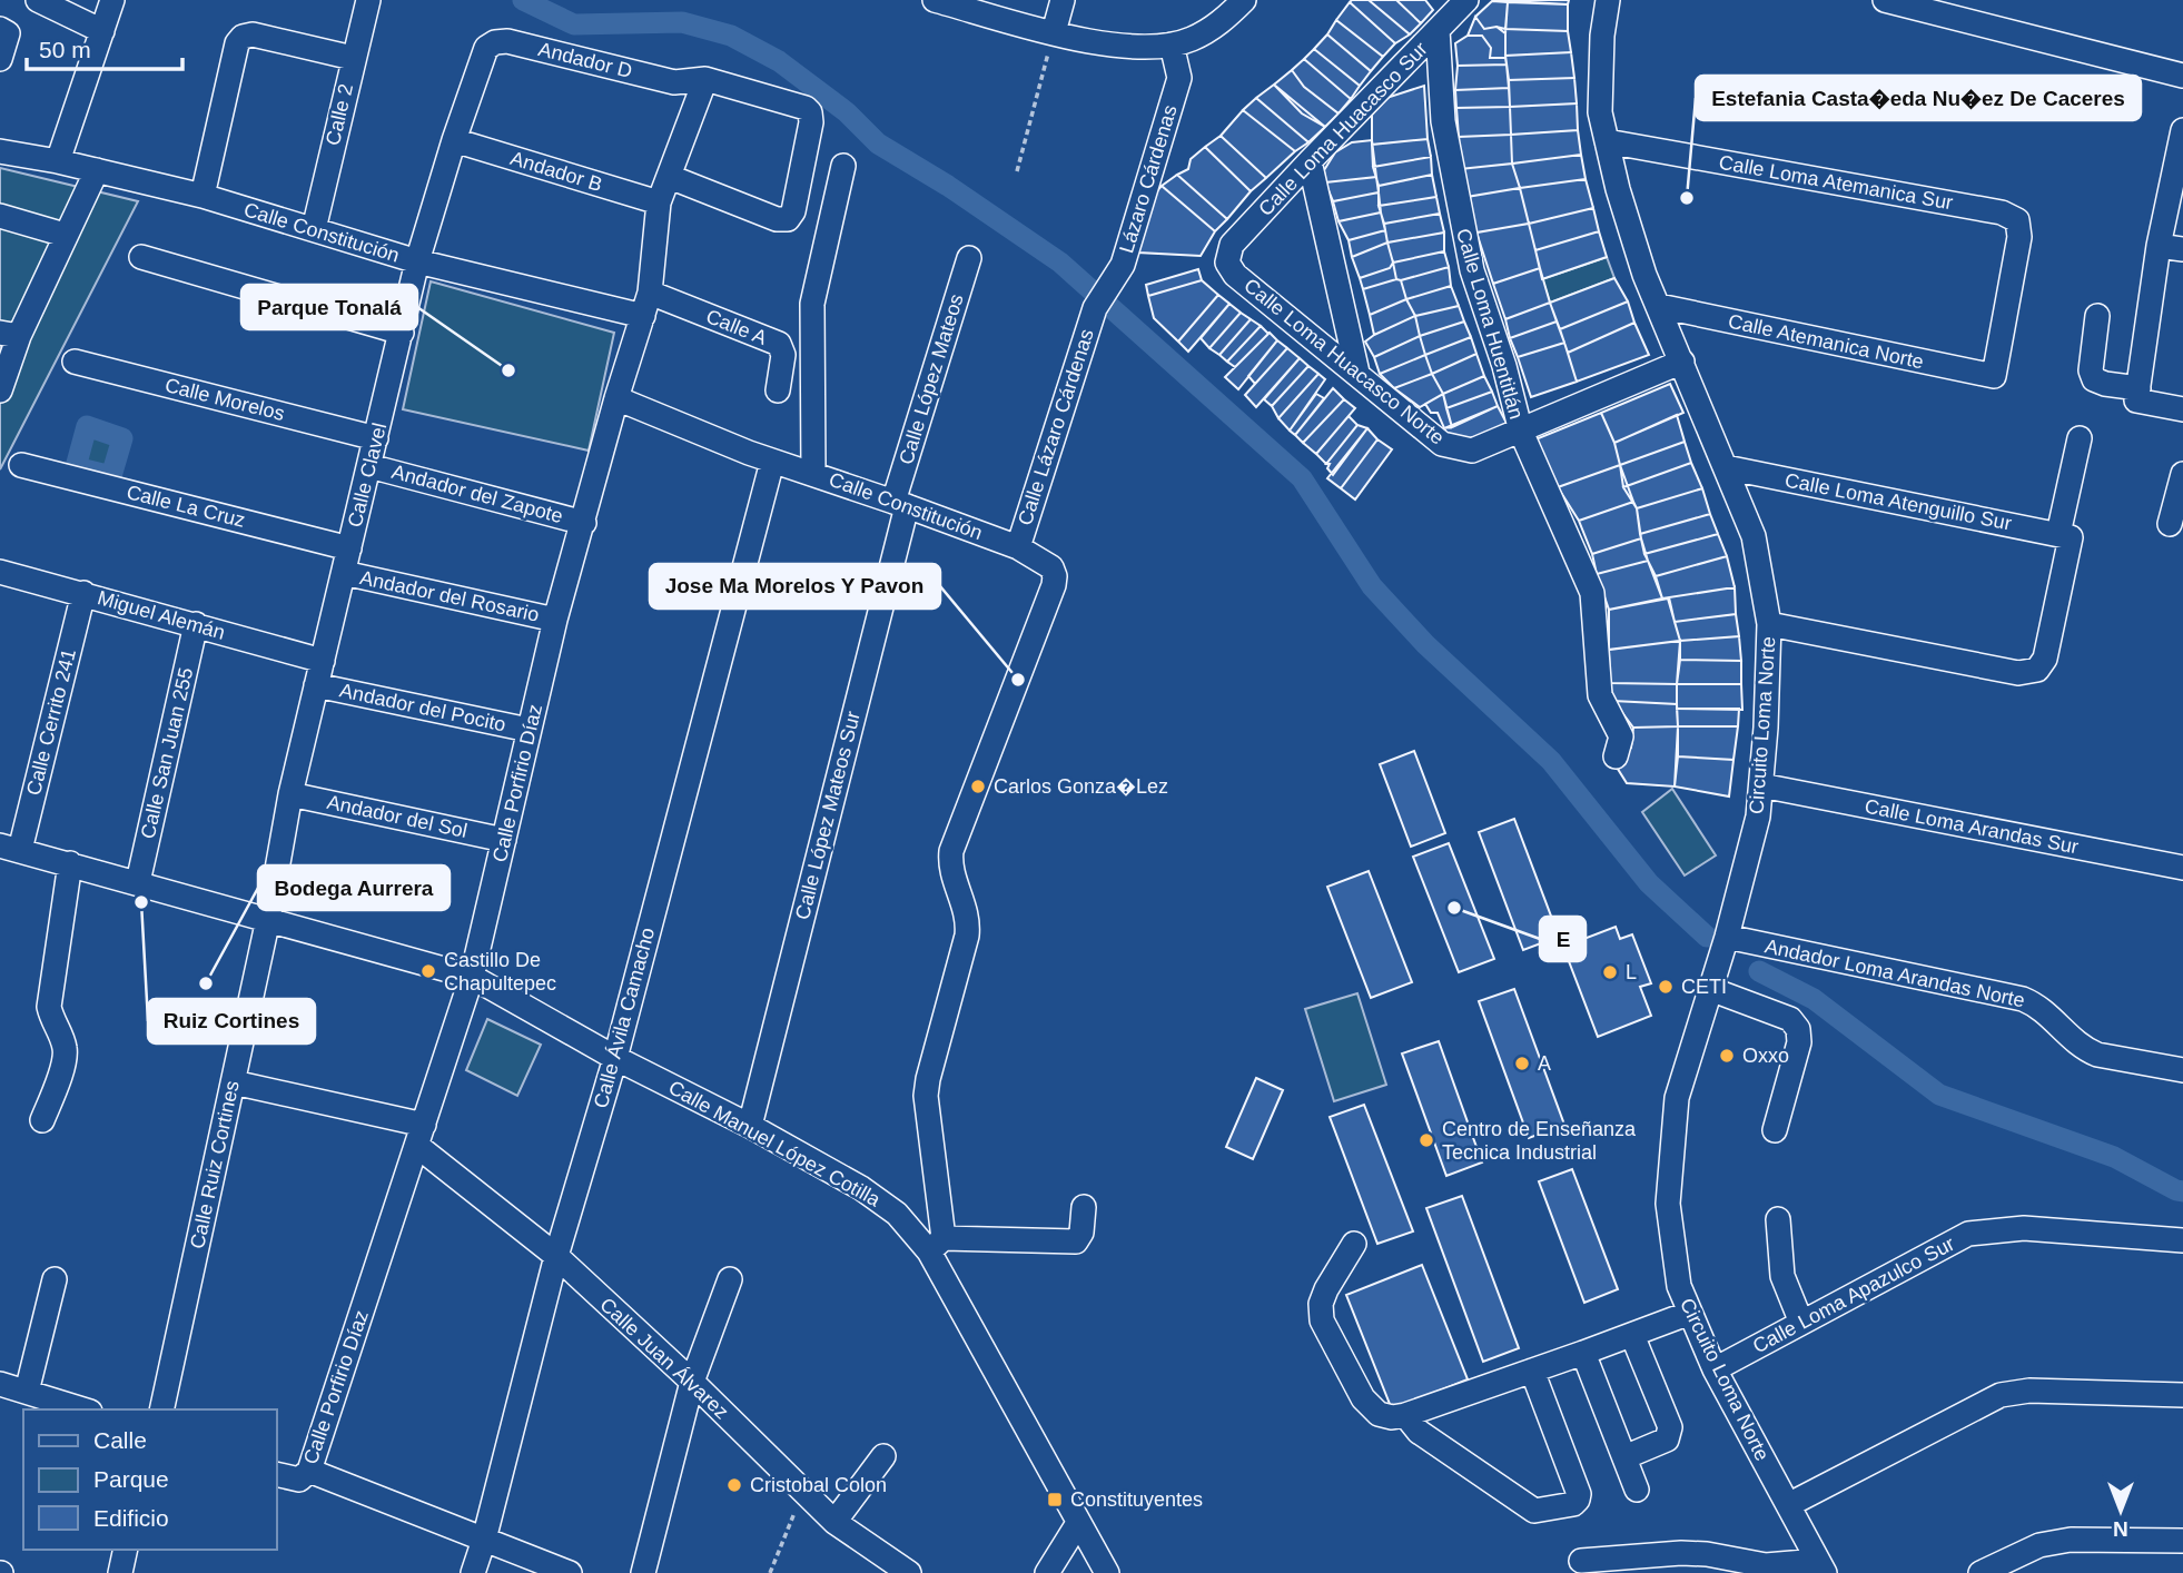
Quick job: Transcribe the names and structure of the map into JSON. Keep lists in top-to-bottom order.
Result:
{
  "streets": {
    "street": [
      "Andador D",
      "Calle 2",
      "Calle Loma Huacasco Sur",
      "Andador B",
      "Lázaro Cárdenas",
      "Calle Loma Atemanica Sur",
      "Calle Constitución",
      "Calle Loma Huentitlán",
      "Calle A",
      "Calle Atemanica Norte",
      "Calle Loma Huacasco Norte",
      "Calle López Mateos",
      "Calle Morelos",
      "Calle Lázaro Cárdenas",
      "Calle Clavel",
      "Andador del Zapote",
      "Calle Loma Atenguillo Sur",
      "Calle La Cruz",
      "Andador del Rosario",
      "Miguel Alemán",
      "Andador del Pocito",
      "Calle Cerrito 241",
      "Circuito Loma Norte",
      "Calle San Juan 255",
      "Calle Porfirio Díaz",
      "Calle López Mateos Sur",
      "Andador del Sol",
      "Calle Loma Arandas Sur",
      "Andador Loma Arandas Norte",
      "Calle Ávila Camacho",
      "Calle Manuel López Cotilla",
      "Calle Ruiz Cortines",
      "Calle Loma Apazulco Sur",
      "Calle Juan Álvarez"
    ]
  },
  "crossings": [
    ["Andador D", "Calle Clavel"],
    ["Andador D", "Calle Porfirio Díaz"],
    ["Calle 2", "Calle Constitución"],
    ["Calle Loma Huacasco Sur", "Calle Loma Huentitlán"],
    ["Calle Loma Huacasco Sur", "Calle Loma Huacasco Norte"],
    ["Andador B", "Calle Clavel"],
    ["Andador B", "Calle Porfirio Díaz"],
    ["Lázaro Cárdenas", "Calle Lázaro Cárdenas"],
    ["Calle Loma Atemanica Sur", "Calle Atemanica Norte"],
    ["Calle Loma Atemanica Sur", "Circuito Loma Norte"],
    ["Calle Constitución", "Calle López Mateos"],
    ["Calle Constitución", "Calle Lázaro Cárdenas"],
    ["Calle Constitución", "Calle Clavel"],
    ["Calle Constitución", "Calle Porfirio Díaz"],
    ["Calle Constitución", "Calle López Mateos Sur"],
    ["Calle Constitución", "Calle Ávila Camacho"],
    ["Calle Constitución", "Calle Manuel López Cotilla"],
    ["Calle Loma Huentitlán", "Calle Loma Huacasco Norte"],
    ["Calle A", "Calle Porfirio Díaz"],
    ["Calle Atemanica Norte", "Circuito Loma Norte"],
    ["Calle Loma Huacasco Norte", "Circuito Loma Norte"],
    ["Calle López Mateos", "Calle López Mateos Sur"],
    ["Calle Morelos", "Calle Clavel"],
    ["Calle Clavel", "Andador del Zapote"],
    ["Calle Clavel", "Calle La Cruz"],
    ["Calle Clavel", "Andador del Rosario"],
    ["Calle Clavel", "Miguel Alemán"],
    ["Calle Clavel", "Andador del Pocito"],
    ["Calle Clavel", "Andador del Sol"],
    ["Calle Clavel", "Calle Manuel López Cotilla"],
    ["Calle Clavel", "Calle Ruiz Cortines"],
    ["Andador del Zapote", "Calle Porfirio Díaz"],
    ["Calle Loma Atenguillo Sur", "Circuito Loma Norte"],
    ["Andador del Rosario", "Calle Porfirio Díaz"],
    ["Miguel Alemán", "Calle Cerrito 241"],
    ["Miguel Alemán", "Calle San Juan 255"],
    ["Andador del Pocito", "Calle Porfirio Díaz"],
    ["Calle Cerrito 241", "Calle Manuel López Cotilla"],
    ["Circuito Loma Norte", "Calle Loma Arandas Sur"],
    ["Circuito Loma Norte", "Andador Loma Arandas Norte"],
    ["Circuito Loma Norte", "Calle Loma Apazulco Sur"],
    ["Calle San Juan 255", "Calle Manuel López Cotilla"],
    ["Calle Porfirio Díaz", "Andador del Sol"],
    ["Calle Porfirio Díaz", "Calle Manuel López Cotilla"],
    ["Calle Porfirio Díaz", "Calle Juan Álvarez"],
    ["Calle López Mateos Sur", "Calle Manuel López Cotilla"],
    ["Calle Ávila Camacho", "Calle Manuel López Cotilla"],
    ["Calle Ávila Camacho", "Calle Juan Álvarez"],
    ["Calle Manuel López Cotilla", "Calle Ruiz Cortines"],
    ["Calle Ruiz Cortines", "Calle Juan Álvarez"]
  ],
  "places": {
    "other": [
      "Estefania Casta�eda Nu�ez De Caceres",
      "Parque Tonalá",
      "Jose Ma Morelos Y Pavon",
      "Carlos Gonza�Lez",
      "Ruiz Cortines",
      "E",
      "Castillo De Chapultepec",
      "L",
      "Bodega Aurrera",
      "CETI",
      "Oxxo",
      "A",
      "Centro de Enseñanza Tecnica Industrial",
      "Cristobal Colon"
    ],
    "transit": ["Constituyentes"]
  },
  "legend": ["Calle", "Parque", "Edificio"],
  "scale_bar": "50 m",
  "north": "bottom"
}
